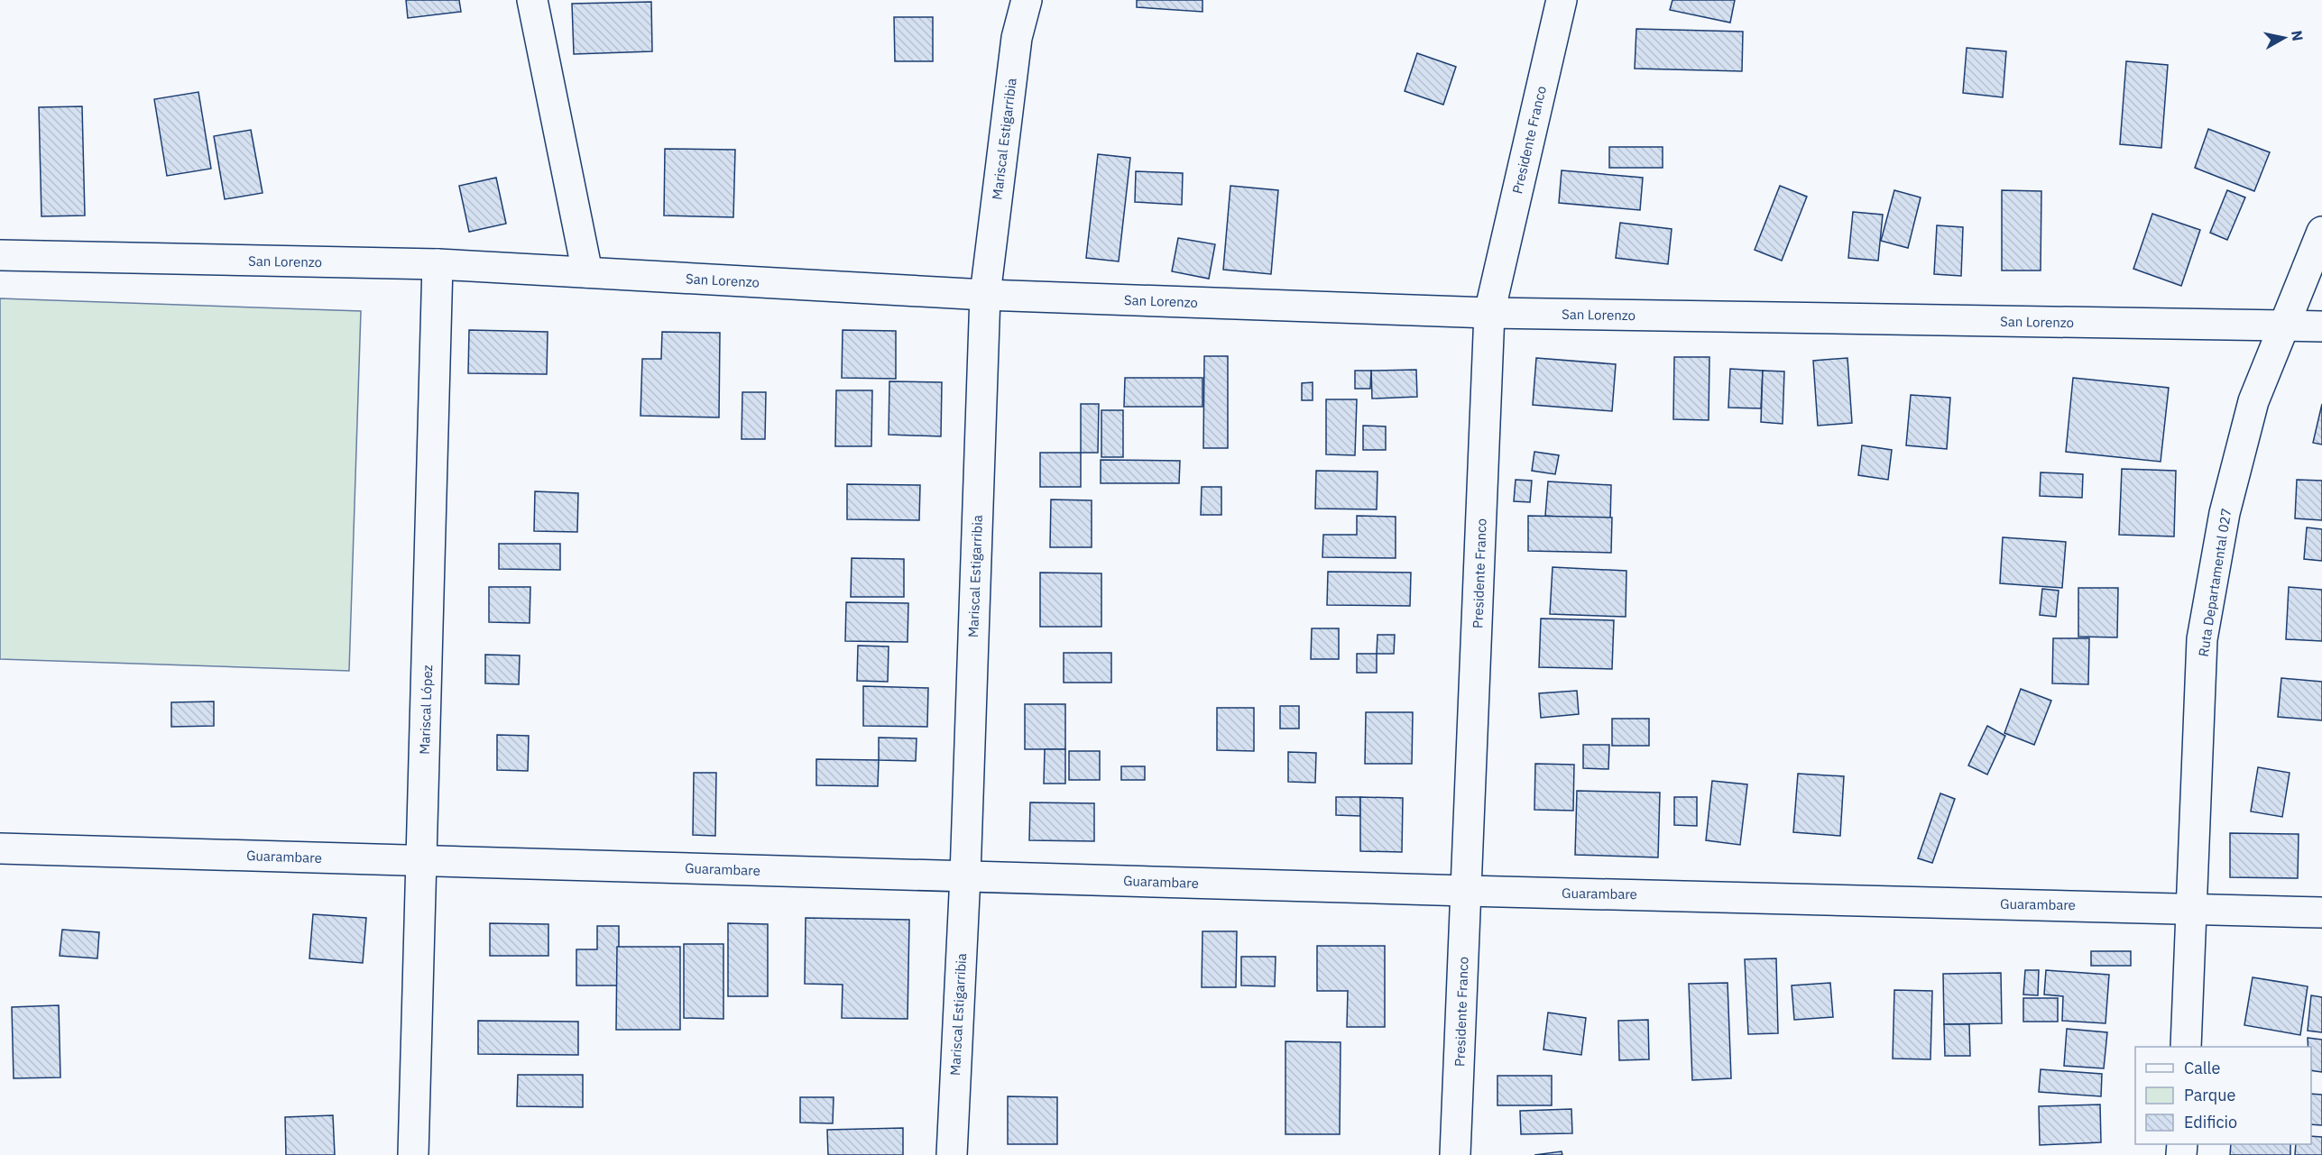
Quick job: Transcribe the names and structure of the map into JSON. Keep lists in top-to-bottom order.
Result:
{
  "streets": {
    "street": [
      "Mariscal Estigarribia",
      "Presidente Franco",
      "San Lorenzo",
      "Ruta Departamental 027",
      "Mariscal López",
      "Guarambare"
    ]
  },
  "crossings": [
    ["Mariscal Estigarribia", "San Lorenzo"],
    ["Mariscal Estigarribia", "Guarambare"],
    ["Presidente Franco", "San Lorenzo"],
    ["Presidente Franco", "Guarambare"],
    ["San Lorenzo", "Ruta Departamental 027"],
    ["San Lorenzo", "Mariscal López"],
    ["Ruta Departamental 027", "Guarambare"],
    ["Mariscal López", "Guarambare"]
  ],
  "legend": ["Calle", "Parque", "Edificio"],
  "north": "right"
}
